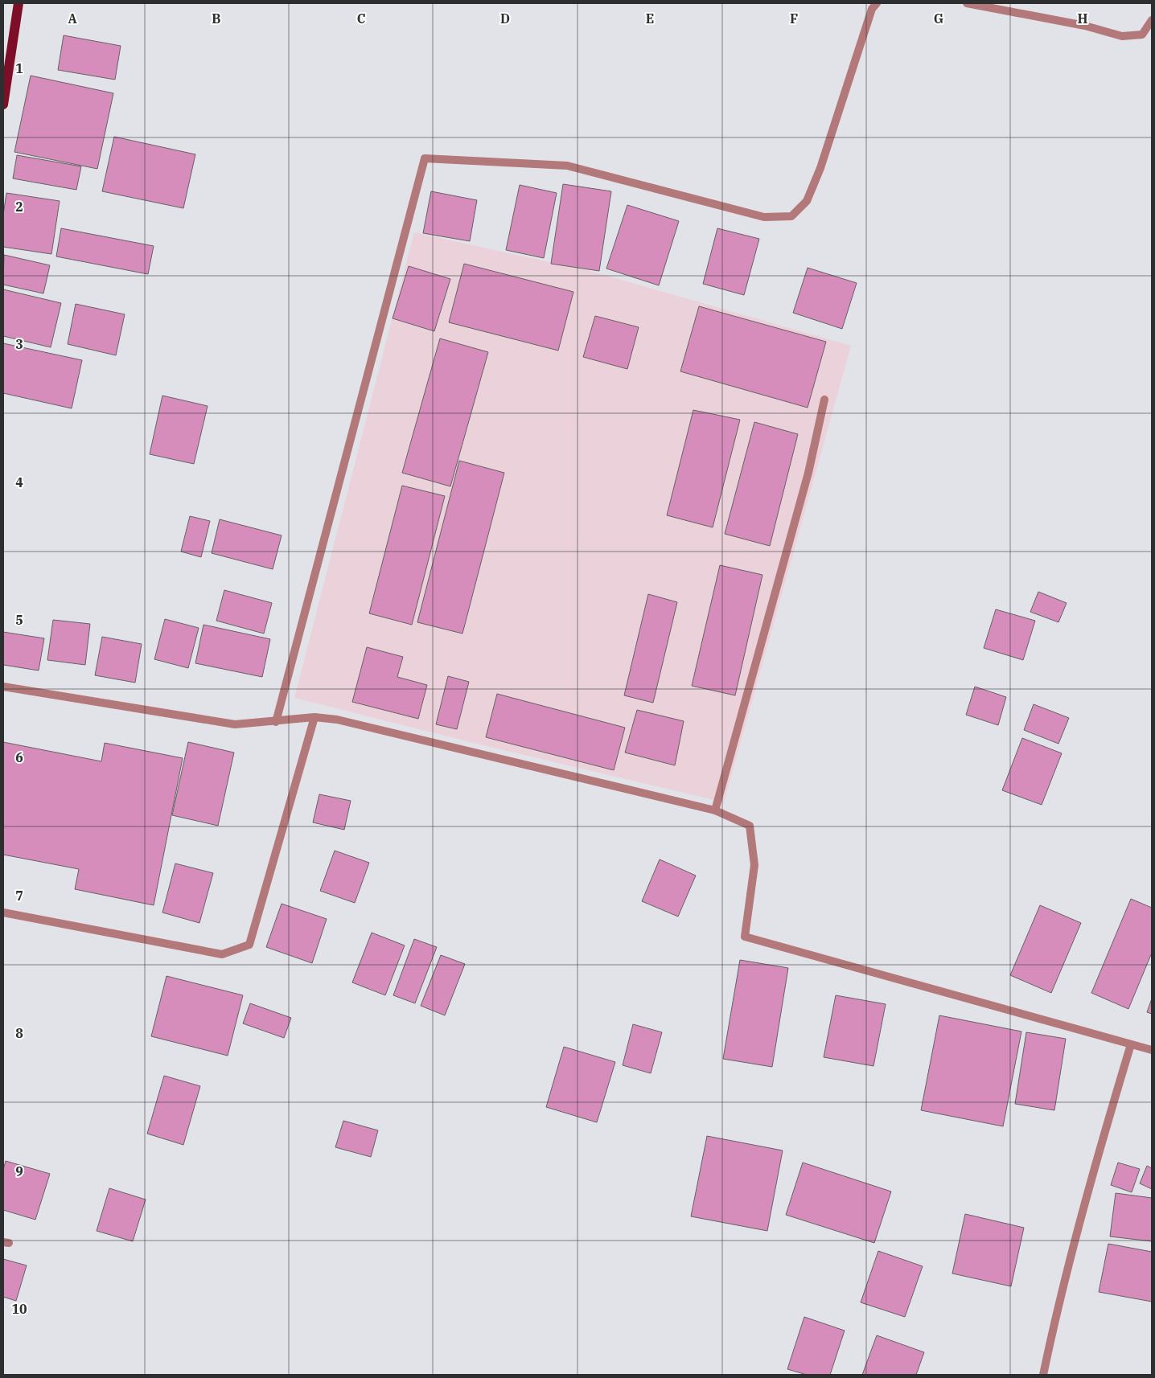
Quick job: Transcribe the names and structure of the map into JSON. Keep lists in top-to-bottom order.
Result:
{
  "grid": {
    "columns": [
      "A",
      "B",
      "C",
      "D",
      "E",
      "F",
      "G",
      "H"
    ],
    "rows": [
      "1",
      "2",
      "3",
      "4",
      "5",
      "6",
      "7",
      "8",
      "9",
      "10"
    ]
  }
}
